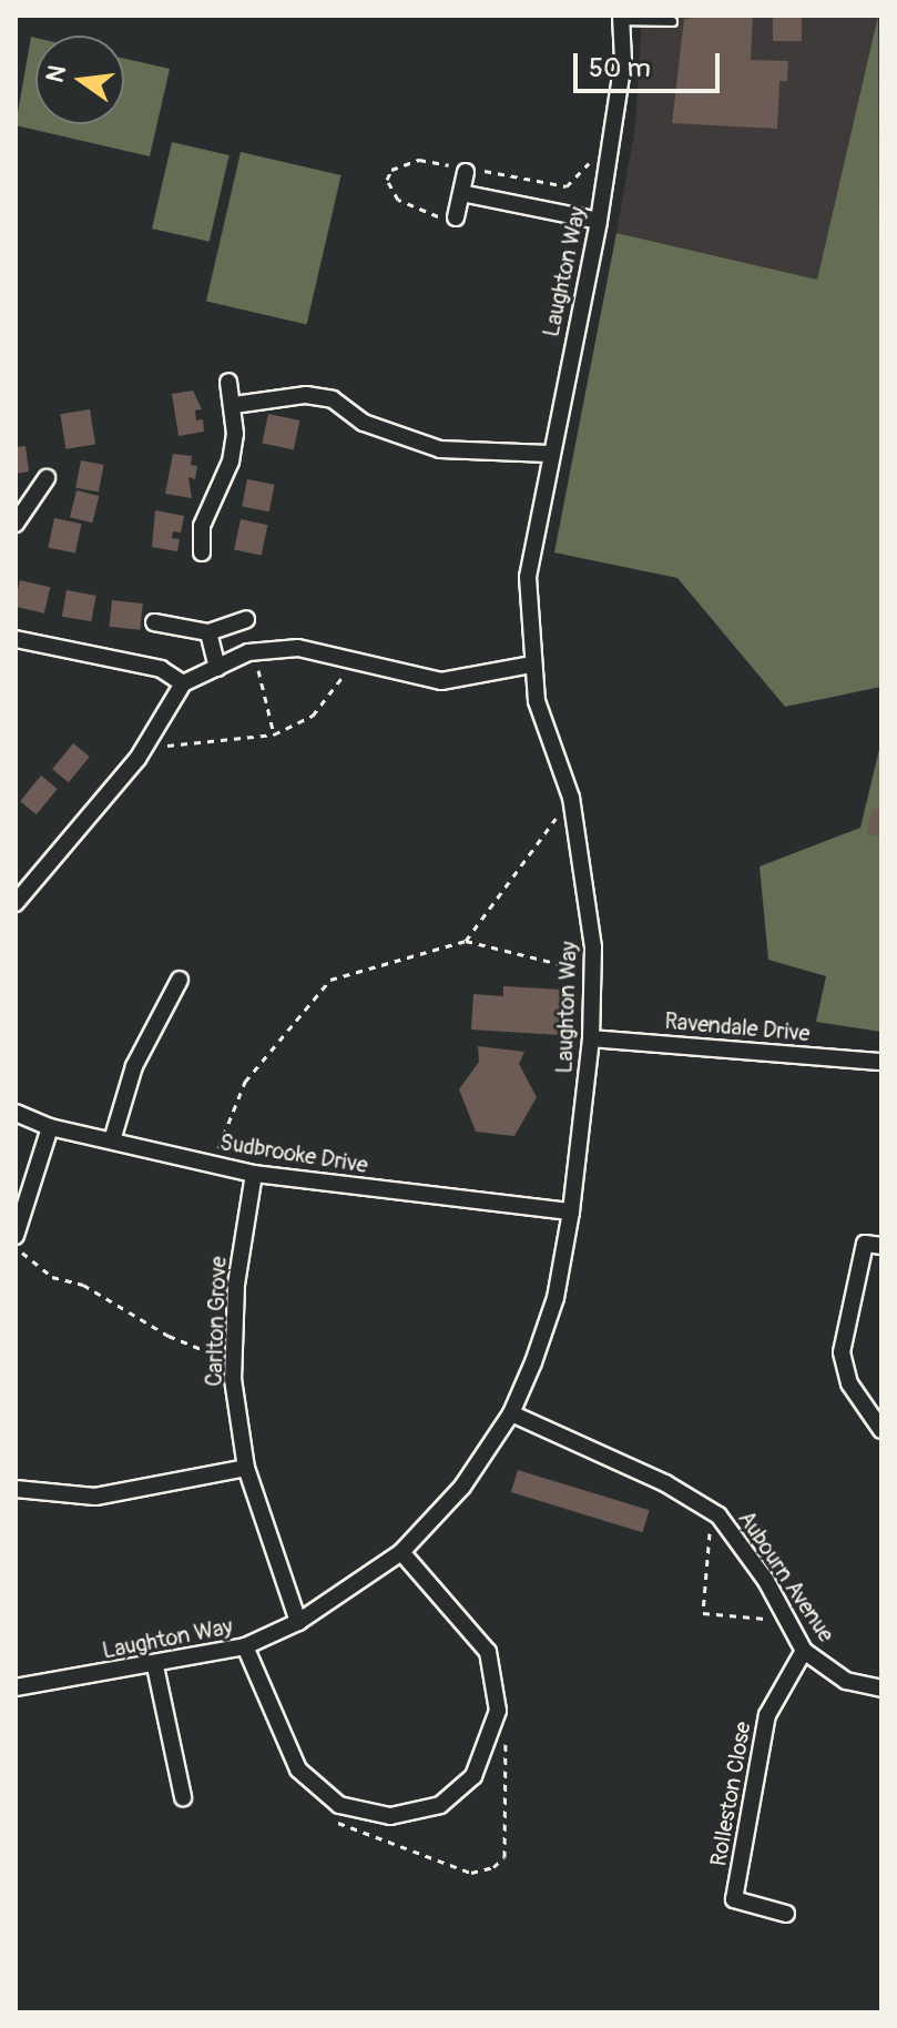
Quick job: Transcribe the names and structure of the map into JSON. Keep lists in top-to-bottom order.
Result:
{
  "streets": {
    "street": [
      "Laughton Way",
      "Ravendale Drive",
      "Sudbrooke Drive",
      "Carlton Grove",
      "Aubourn Avenue",
      "Rolleston Close"
    ]
  },
  "crossings": [
    ["Laughton Way", "Ravendale Drive"],
    ["Laughton Way", "Sudbrooke Drive"],
    ["Laughton Way", "Carlton Grove"],
    ["Laughton Way", "Aubourn Avenue"],
    ["Sudbrooke Drive", "Carlton Grove"],
    ["Aubourn Avenue", "Rolleston Close"]
  ],
  "scale_bar": "50 m",
  "north": "left"
}
